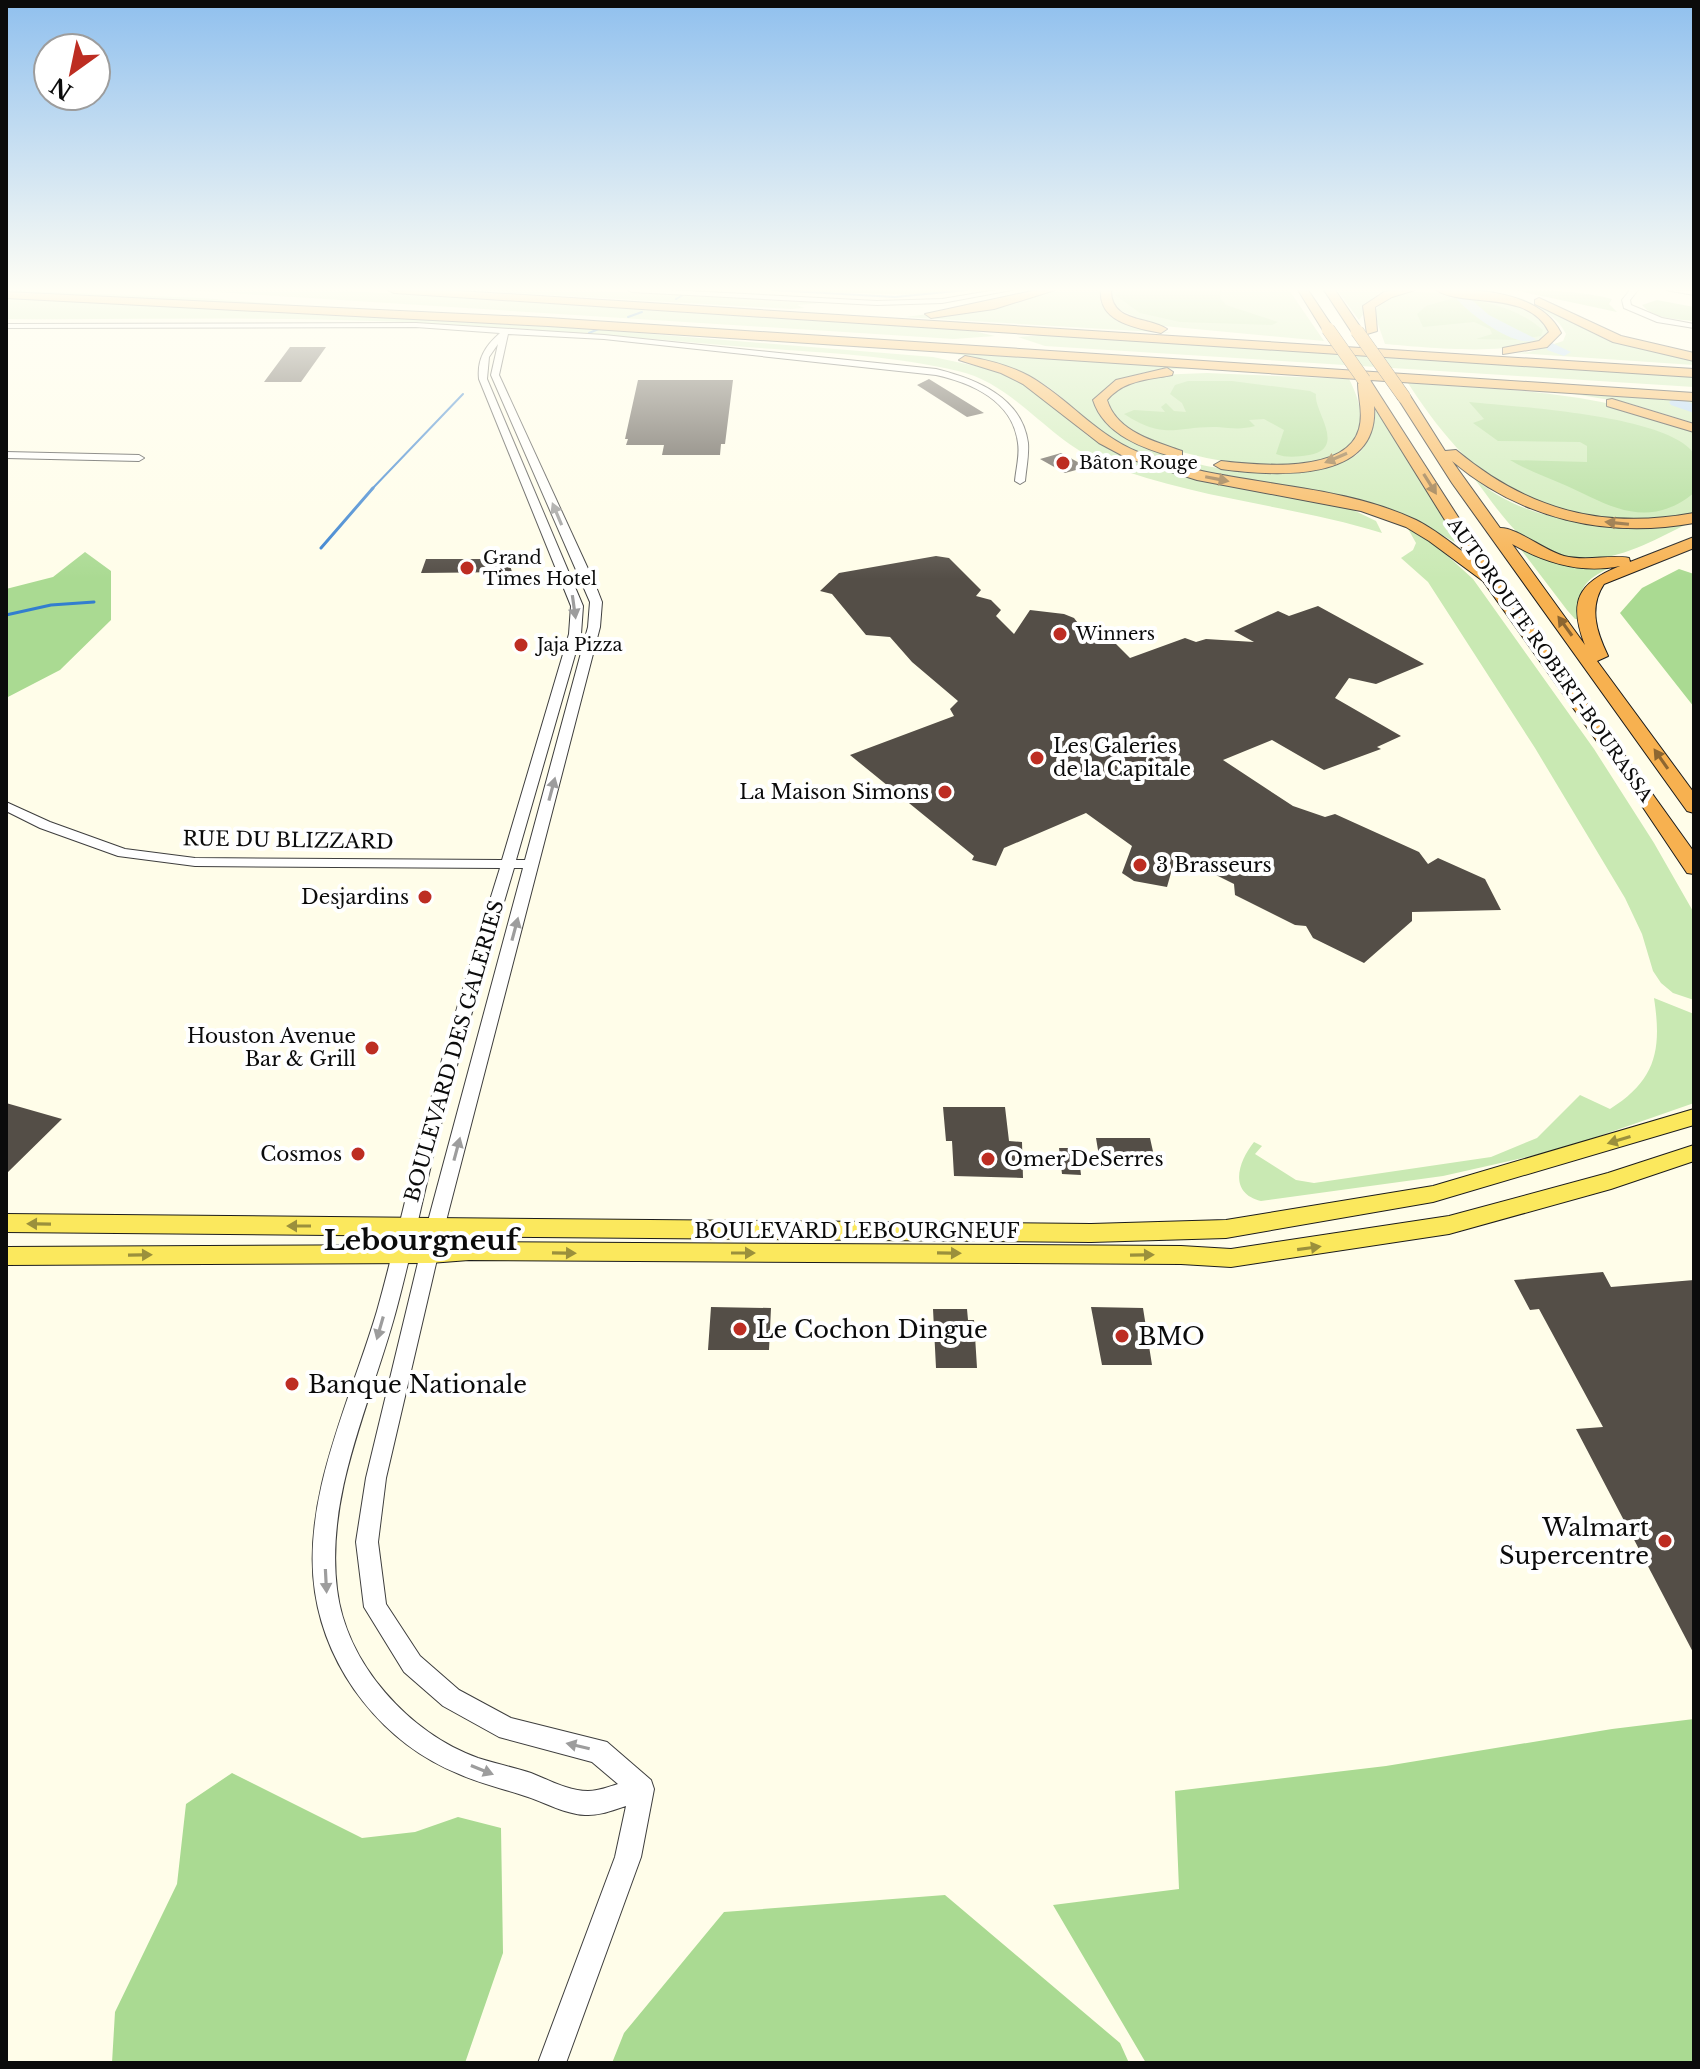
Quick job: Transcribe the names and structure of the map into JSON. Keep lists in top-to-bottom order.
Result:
{
  "streets": {
    "highway": ["AUTOROUTE ROBERT-BOURASSA"],
    "main road": ["BOULEVARD LEBOURGNEUF"],
    "street": ["RUE DU BLIZZARD", "BOULEVARD DES GALERIES"]
  },
  "crossings": [
    ["RUE DU BLIZZARD", "BOULEVARD DES GALERIES"],
    ["BOULEVARD DES GALERIES", "BOULEVARD LEBOURGNEUF"]
  ],
  "districts": ["Lebourgneuf"],
  "places": [
    "Bâton Rouge",
    "Grand Times Hotel",
    "Winners",
    "Jaja Pizza",
    "Les Galeries de la Capitale",
    "La Maison Simons",
    "3 Brasseurs",
    "Desjardins",
    "Houston Avenue Bar & Grill",
    "Cosmos",
    "Omer DeSerres",
    "Le Cochon Dingue",
    "BMO",
    "Banque Nationale",
    "Walmart Supercentre"
  ],
  "north": "bottom left"
}
